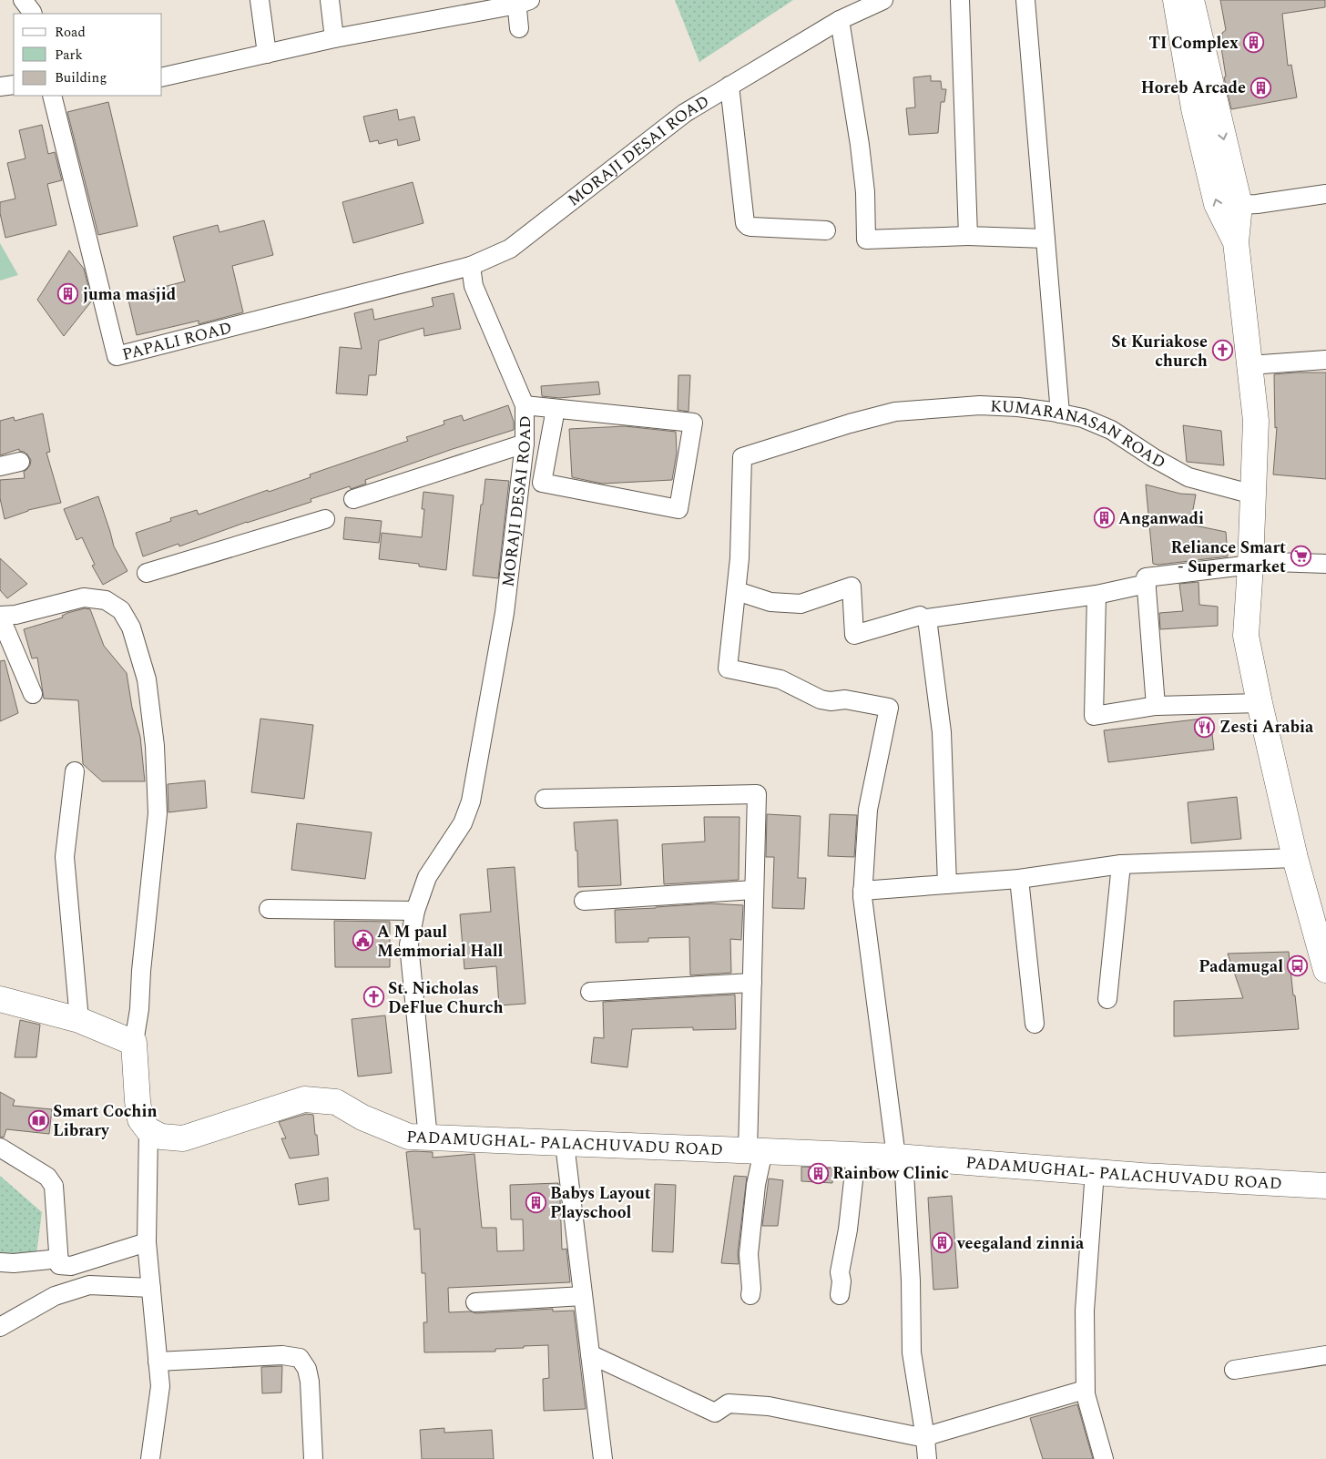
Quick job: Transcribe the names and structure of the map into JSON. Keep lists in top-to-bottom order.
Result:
{
  "streets": {
    "main road": ["PADAMUGHAL- PALACHUVADU ROAD"],
    "street": ["MORAJI DESAI ROAD", "PAPALI ROAD", "KUMARANASAN ROAD"]
  },
  "crossings": [
    ["MORAJI DESAI ROAD", "PAPALI ROAD"],
    ["MORAJI DESAI ROAD", "PADAMUGHAL- PALACHUVADU ROAD"]
  ],
  "places": {
    "building": [
      "TI Complex",
      "Horeb Arcade",
      "juma masjid",
      "Anganwadi",
      "Rainbow Clinic",
      "Babys Layout Playschool",
      "veegaland zinnia"
    ],
    "church": ["St Kuriakose church", "St. Nicholas DeFlue Church"],
    "supermarket": ["Reliance Smart - Supermarket"],
    "restaurant": ["Zesti Arabia"],
    "public building": ["A M paul Memmorial Hall"],
    "bus stop": ["Padamugal"],
    "library": ["Smart Cochin Library"]
  },
  "legend": ["Road", "Park", "Building"]
}
